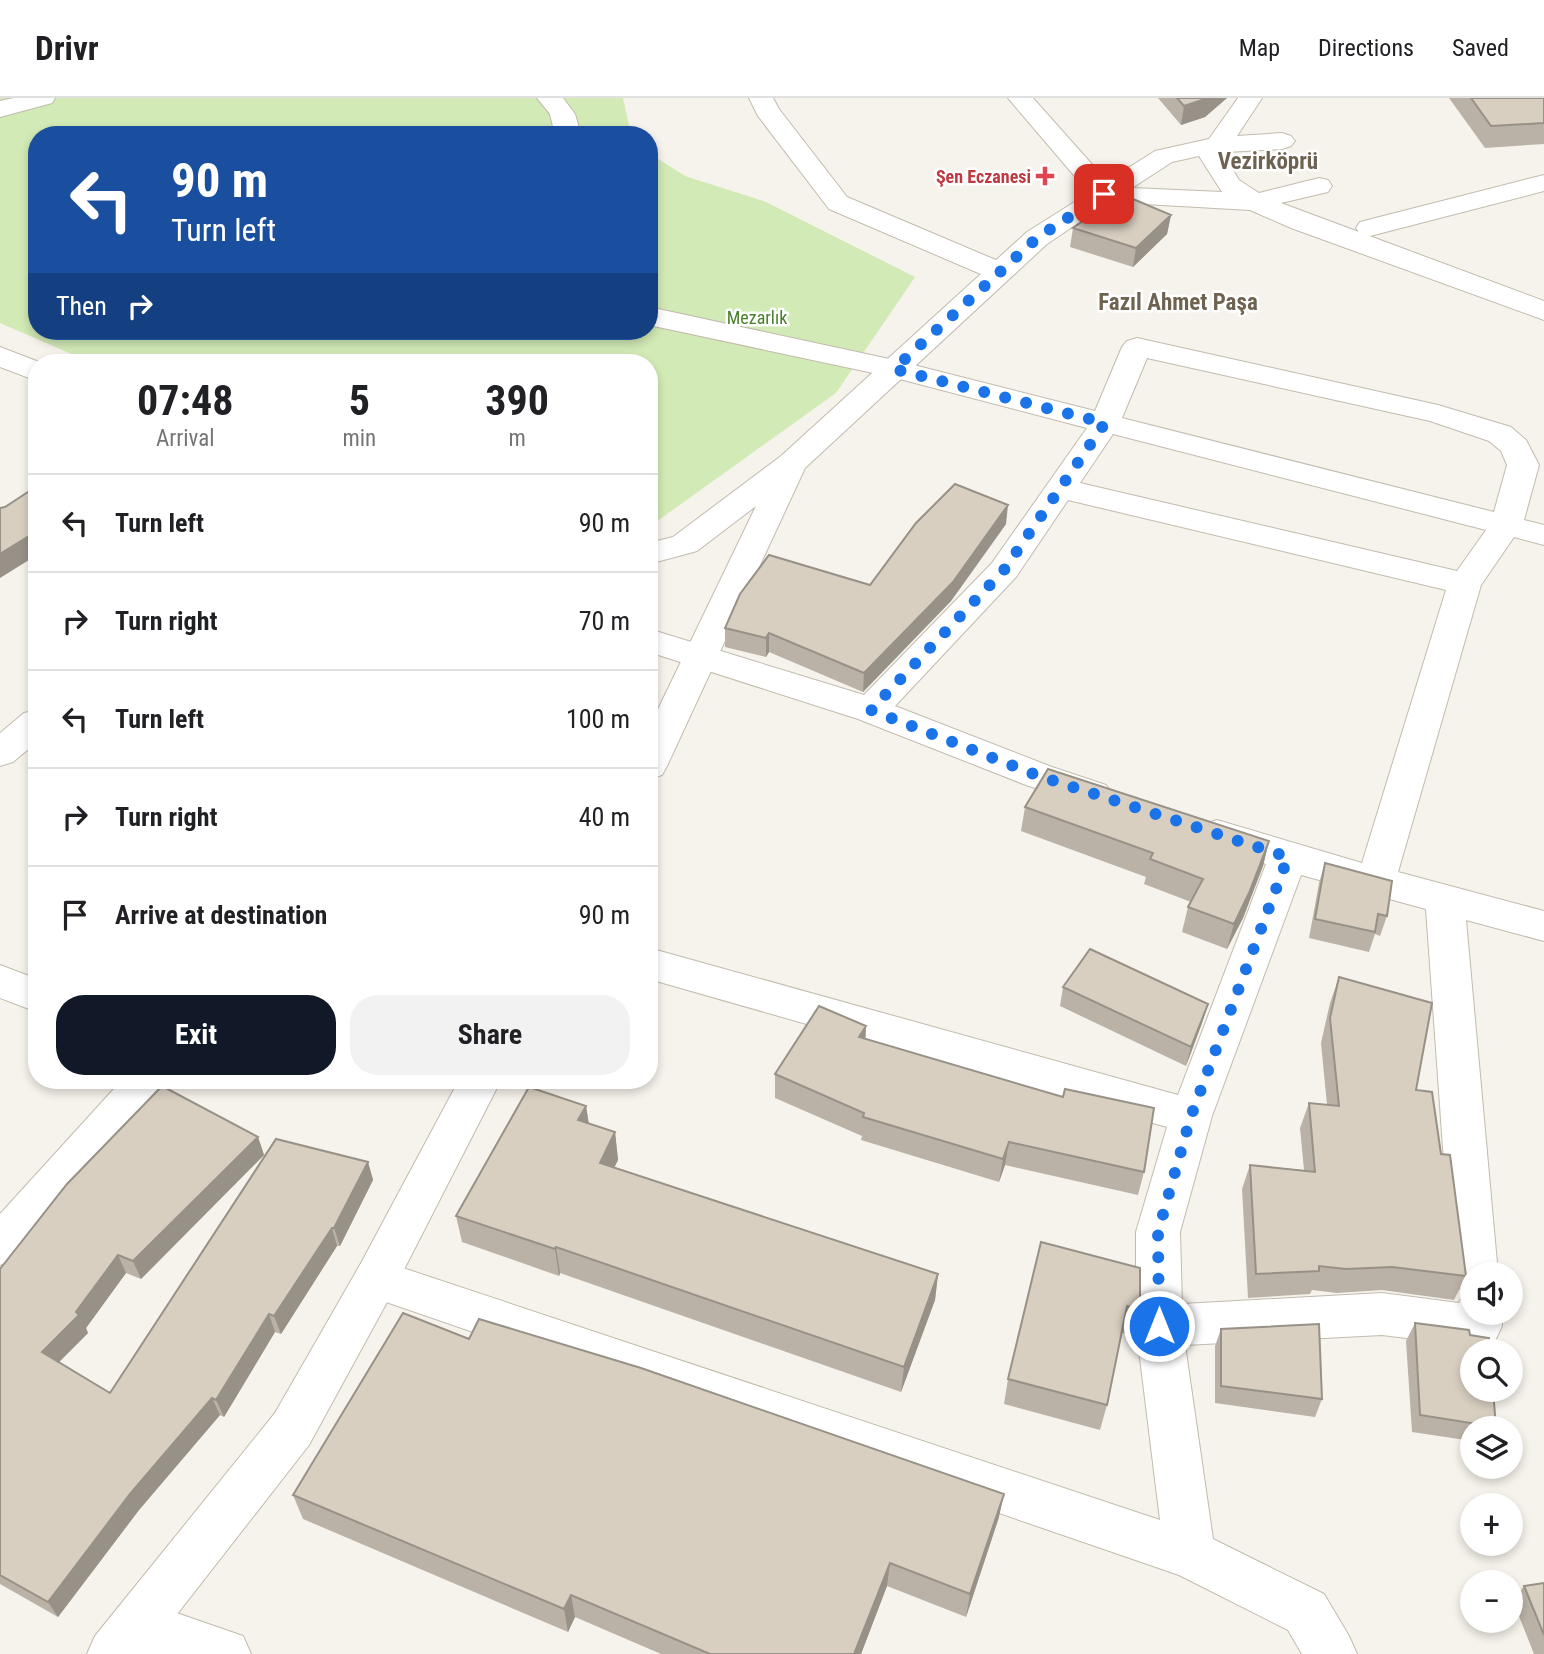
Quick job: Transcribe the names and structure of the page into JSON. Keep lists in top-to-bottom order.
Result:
{
  "districts": ["Vezirköprü", "Fazıl Ahmet Paşa"],
  "parks": ["Mezarlık"],
  "places": {
    "health": ["Şen Eczanesi"]
  },
  "page": {
    "header": "Drivr",
    "nav": ["Map", "Directions", "Saved"],
    "turn": ["90 m", "Turn left"],
    "then": "Then",
    "eta": [
      "07:48",
      "Arrival",
      "5",
      "min",
      "390",
      "m"
    ],
    "list": [
      {
        "name": "Turn left",
        "value": "90 m"
      },
      {
        "name": "Turn right",
        "value": "70 m"
      },
      {
        "name": "Turn left",
        "value": "100 m"
      },
      {
        "name": "Turn right",
        "value": "40 m"
      },
      {
        "name": "Arrive at destination",
        "value": "90 m"
      }
    ],
    "buttons": ["Exit", "Share"],
    "map_buttons": ["+", "−"]
  }
}
